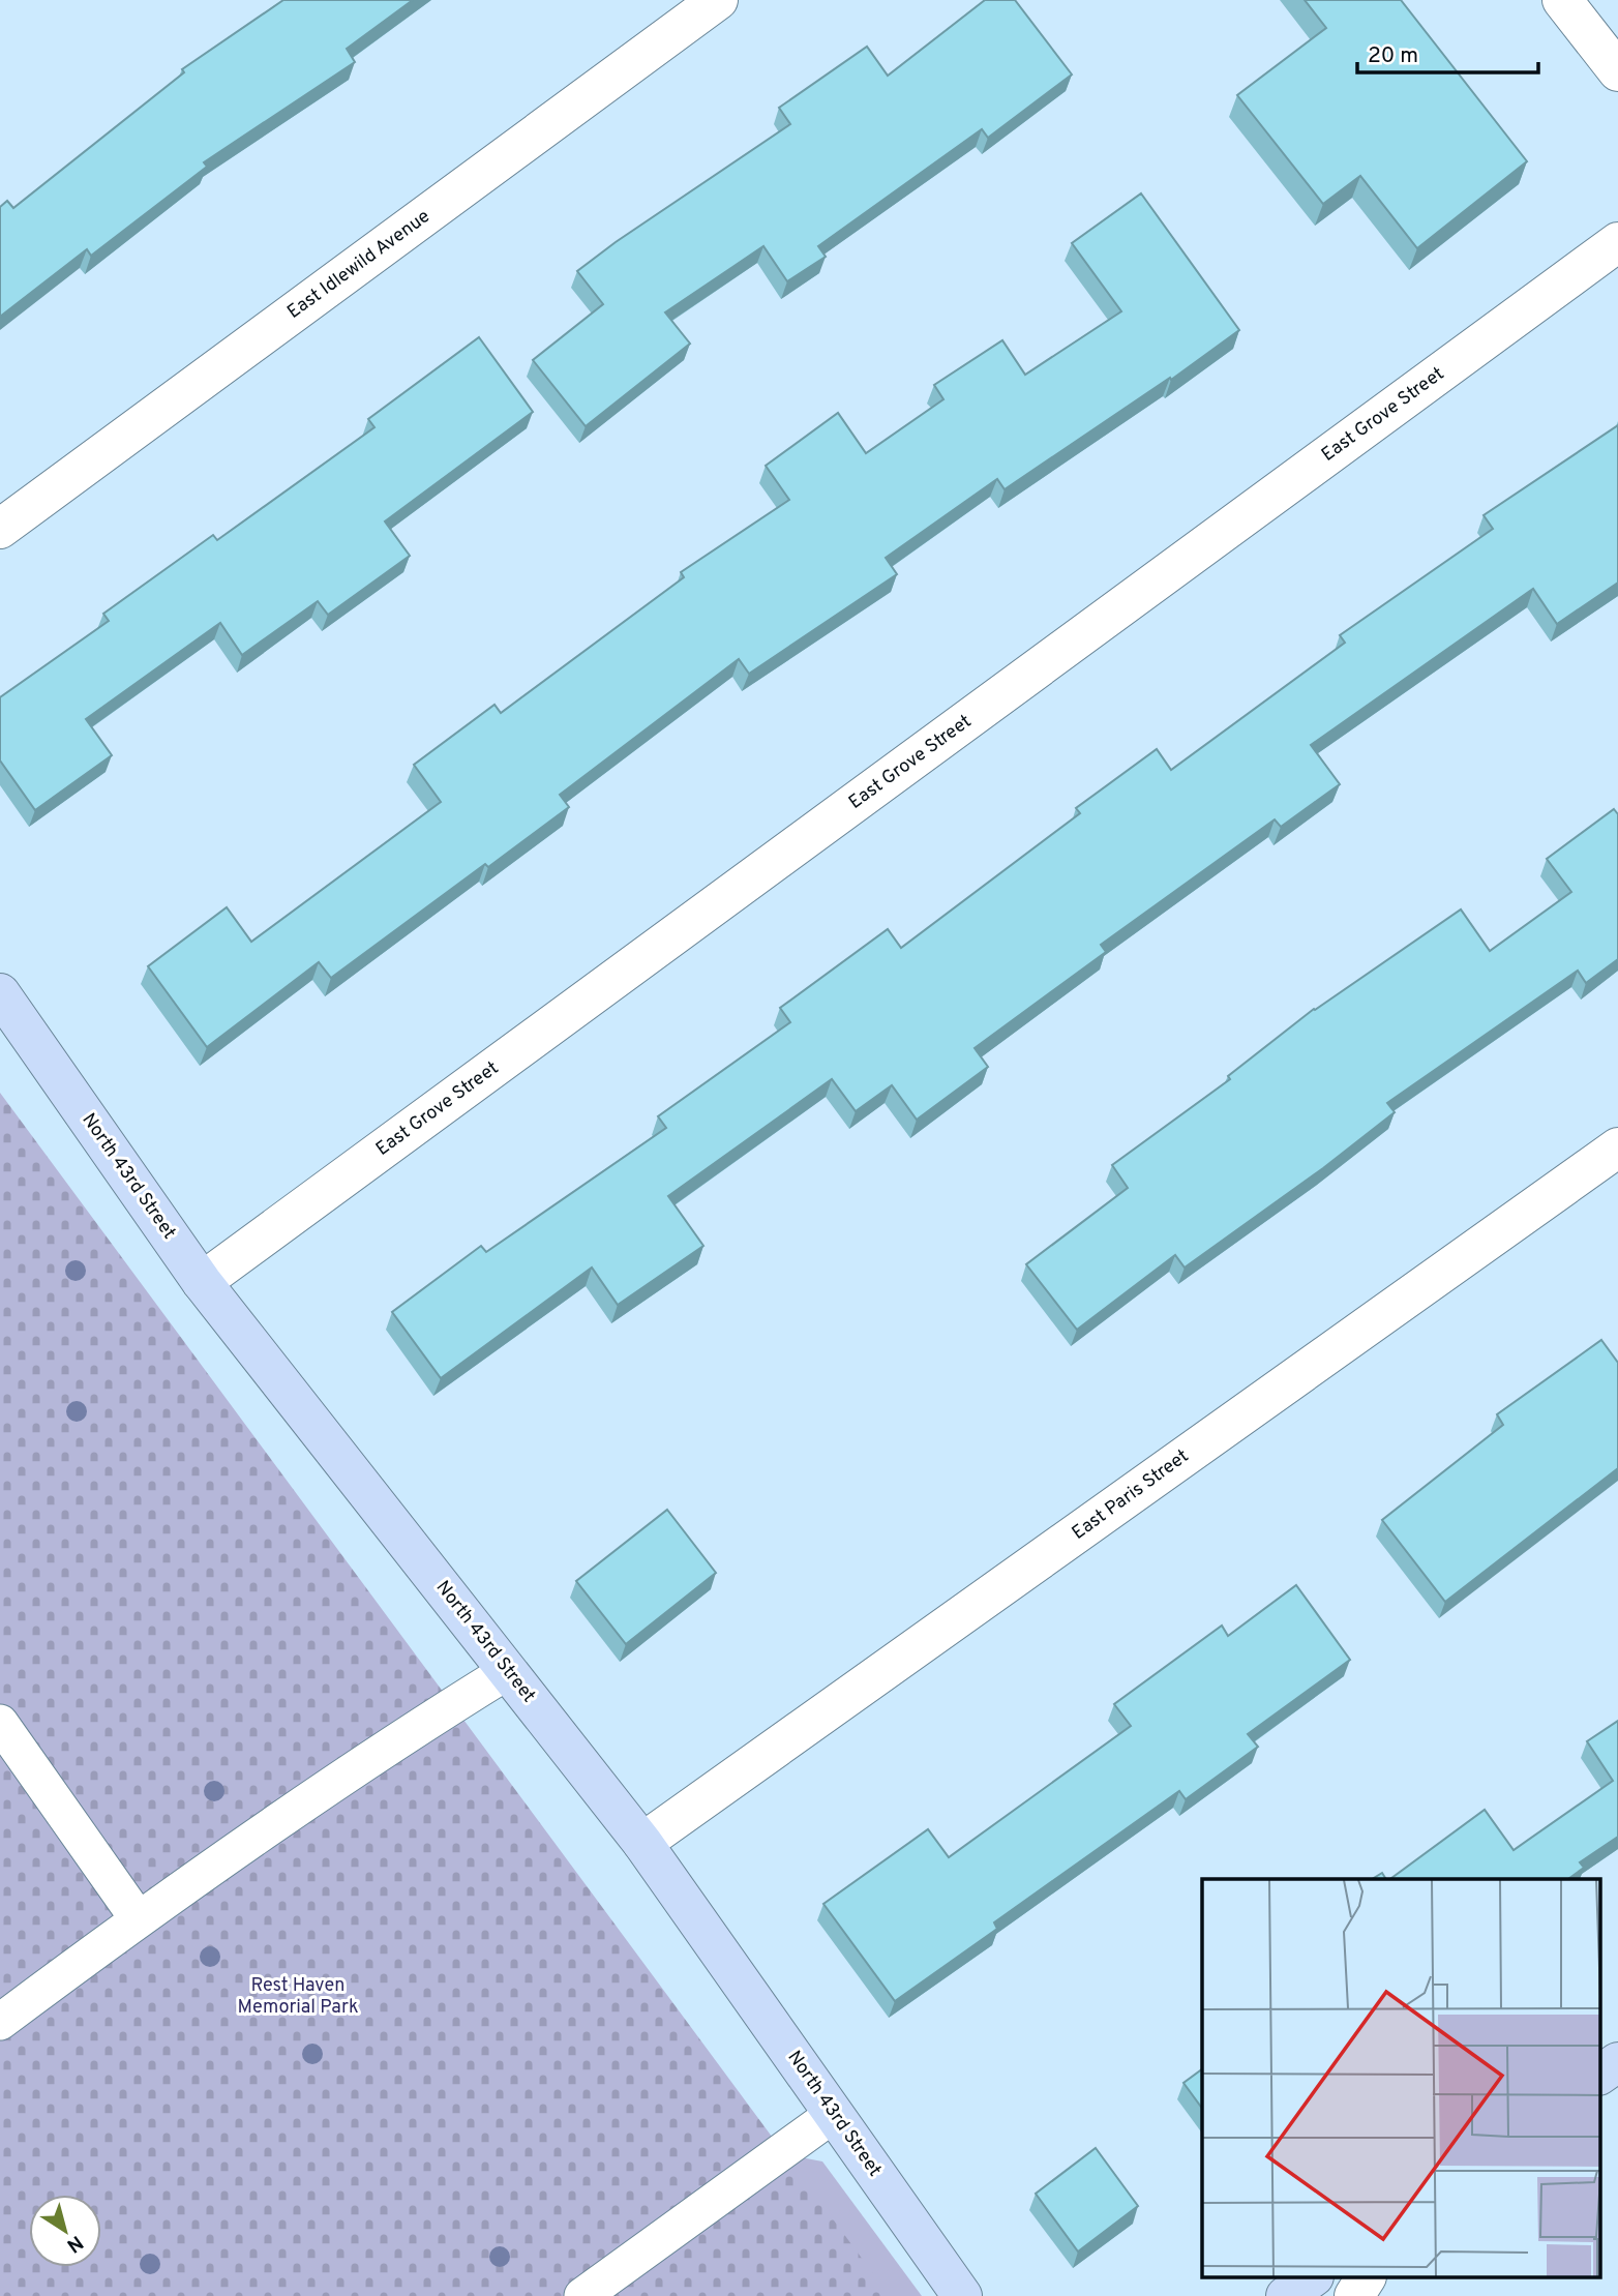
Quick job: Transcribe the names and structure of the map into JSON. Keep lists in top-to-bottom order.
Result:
{
  "streets": {
    "street": [
      "East Idlewild Avenue",
      "East Grove Street",
      "North 43rd Street",
      "East Paris Street"
    ]
  },
  "crossings": [
    ["East Grove Street", "North 43rd Street"],
    ["North 43rd Street", "East Paris Street"]
  ],
  "parks": ["Rest Haven Memorial Park"],
  "scale_bar": "20 m",
  "north": "bottom right"
}
